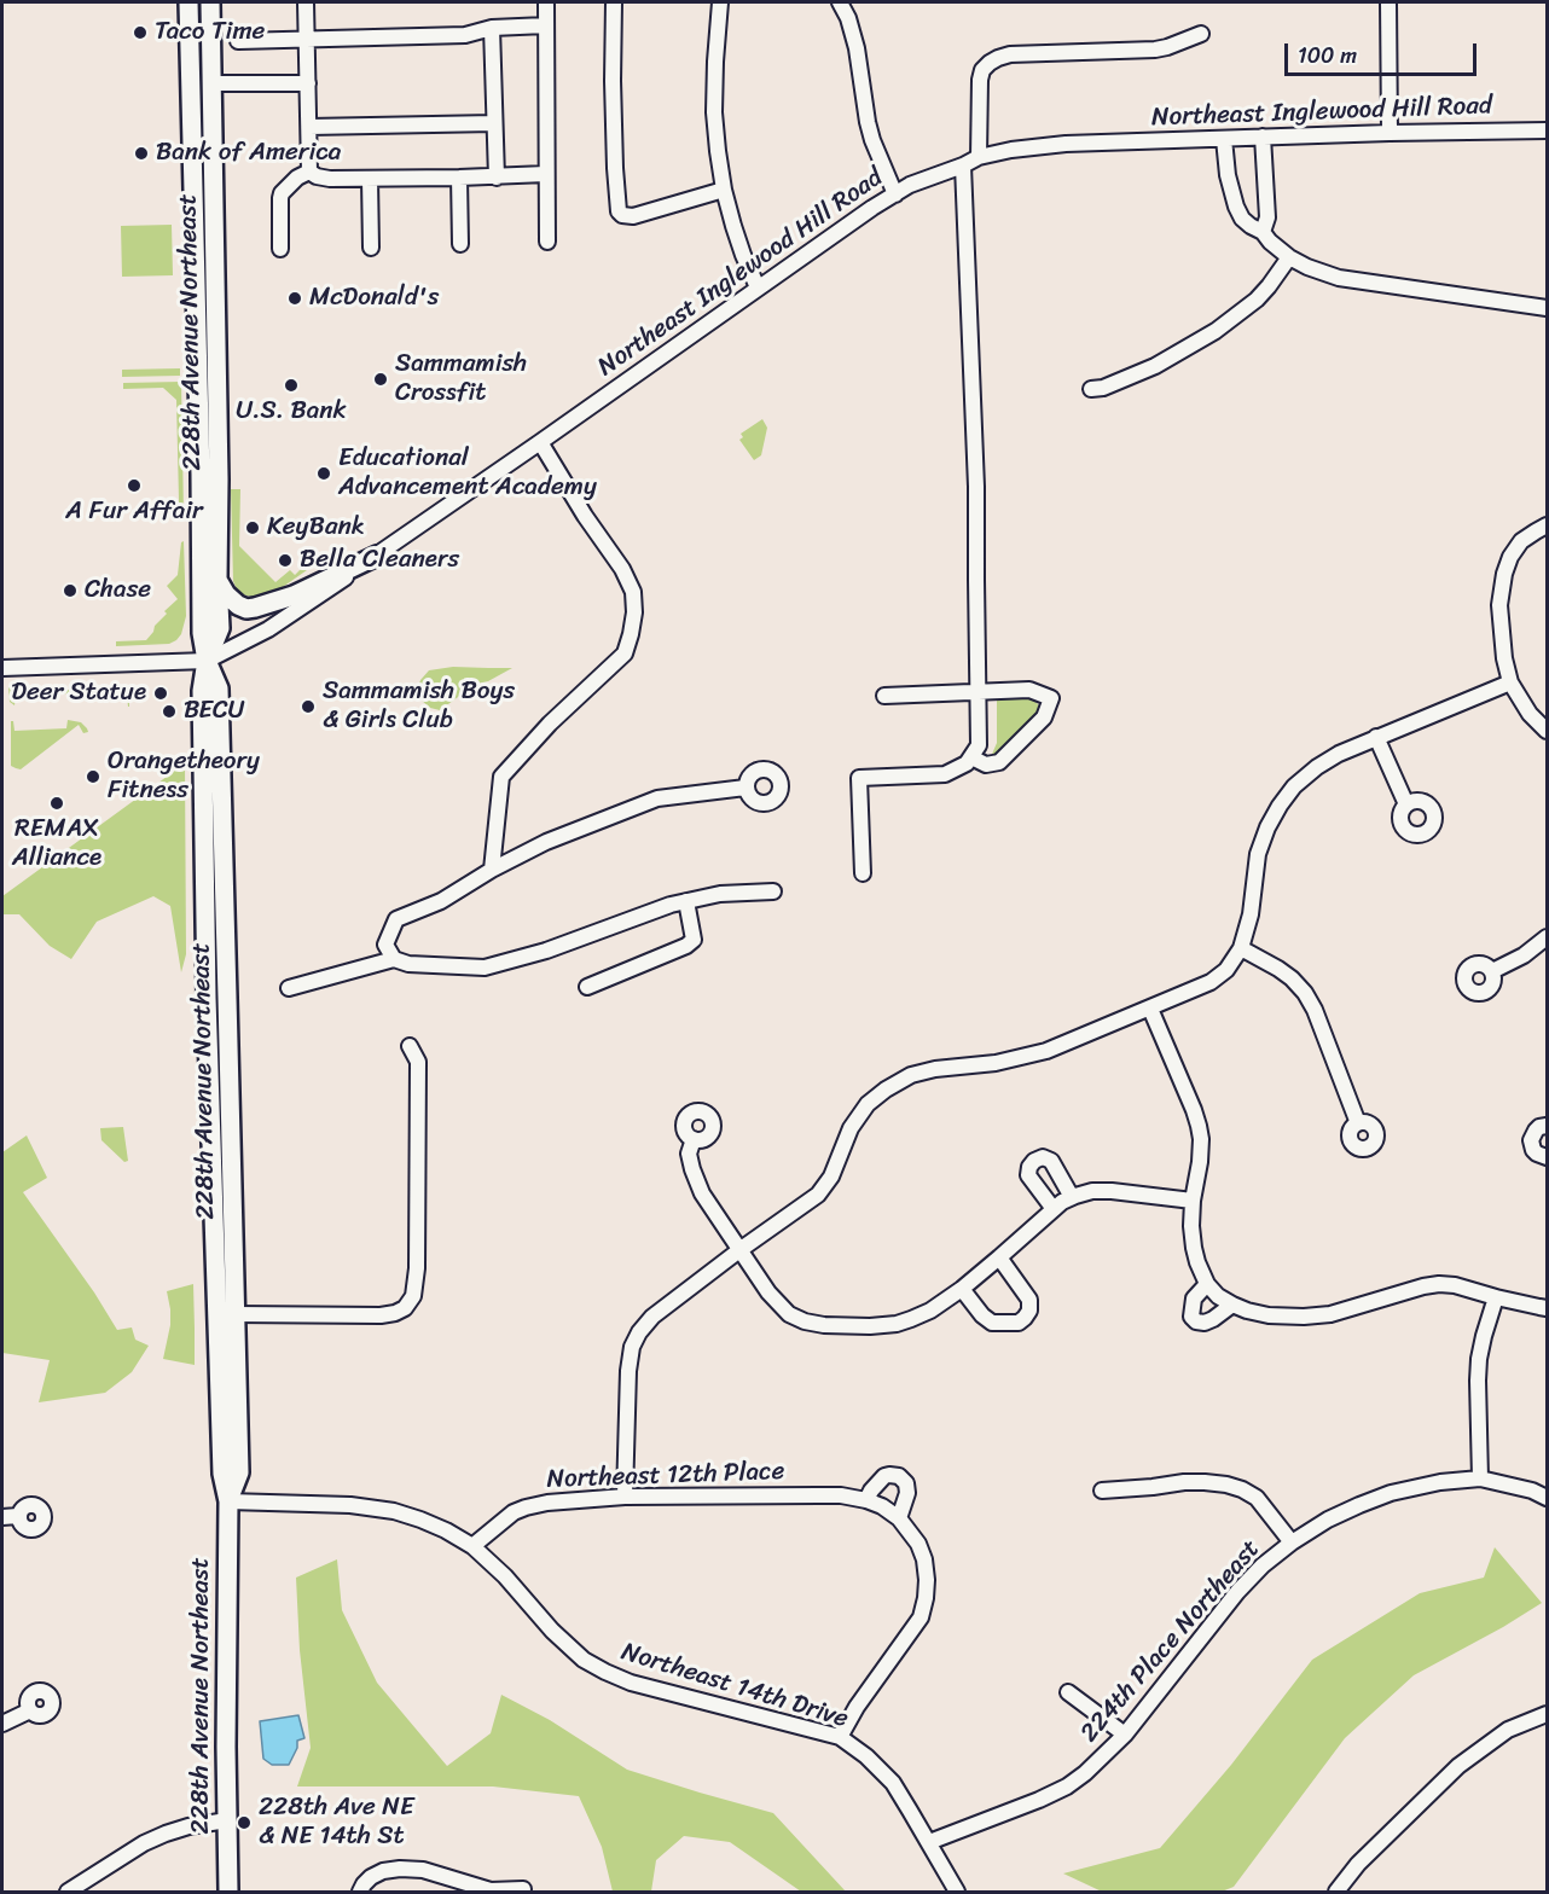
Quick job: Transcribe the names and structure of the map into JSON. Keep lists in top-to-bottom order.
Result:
{
  "streets": {
    "main road": ["228th Avenue Northeast"],
    "street": [
      "Northeast Inglewood Hill Road",
      "Northeast 12th Place",
      "224th Place Northeast",
      "Northeast 14th Drive"
    ]
  },
  "crossings": [
    ["Northeast Inglewood Hill Road", "228th Avenue Northeast"],
    ["Northeast 12th Place", "Northeast 14th Drive"],
    ["224th Place Northeast", "Northeast 14th Drive"]
  ],
  "places": [
    "Taco Time",
    "Bank of America",
    "McDonald's",
    "Sammamish Crossfit",
    "U.S. Bank",
    "Educational Advancement Academy",
    "A Fur Affair",
    "KeyBank",
    "Bella Cleaners",
    "Chase",
    "Deer Statue",
    "Sammamish Boys & Girls Club",
    "BECU",
    "Orangetheory Fitness",
    "REMAX Alliance",
    "228th Ave NE & NE 14th St"
  ],
  "scale_bar": "100 m"
}
